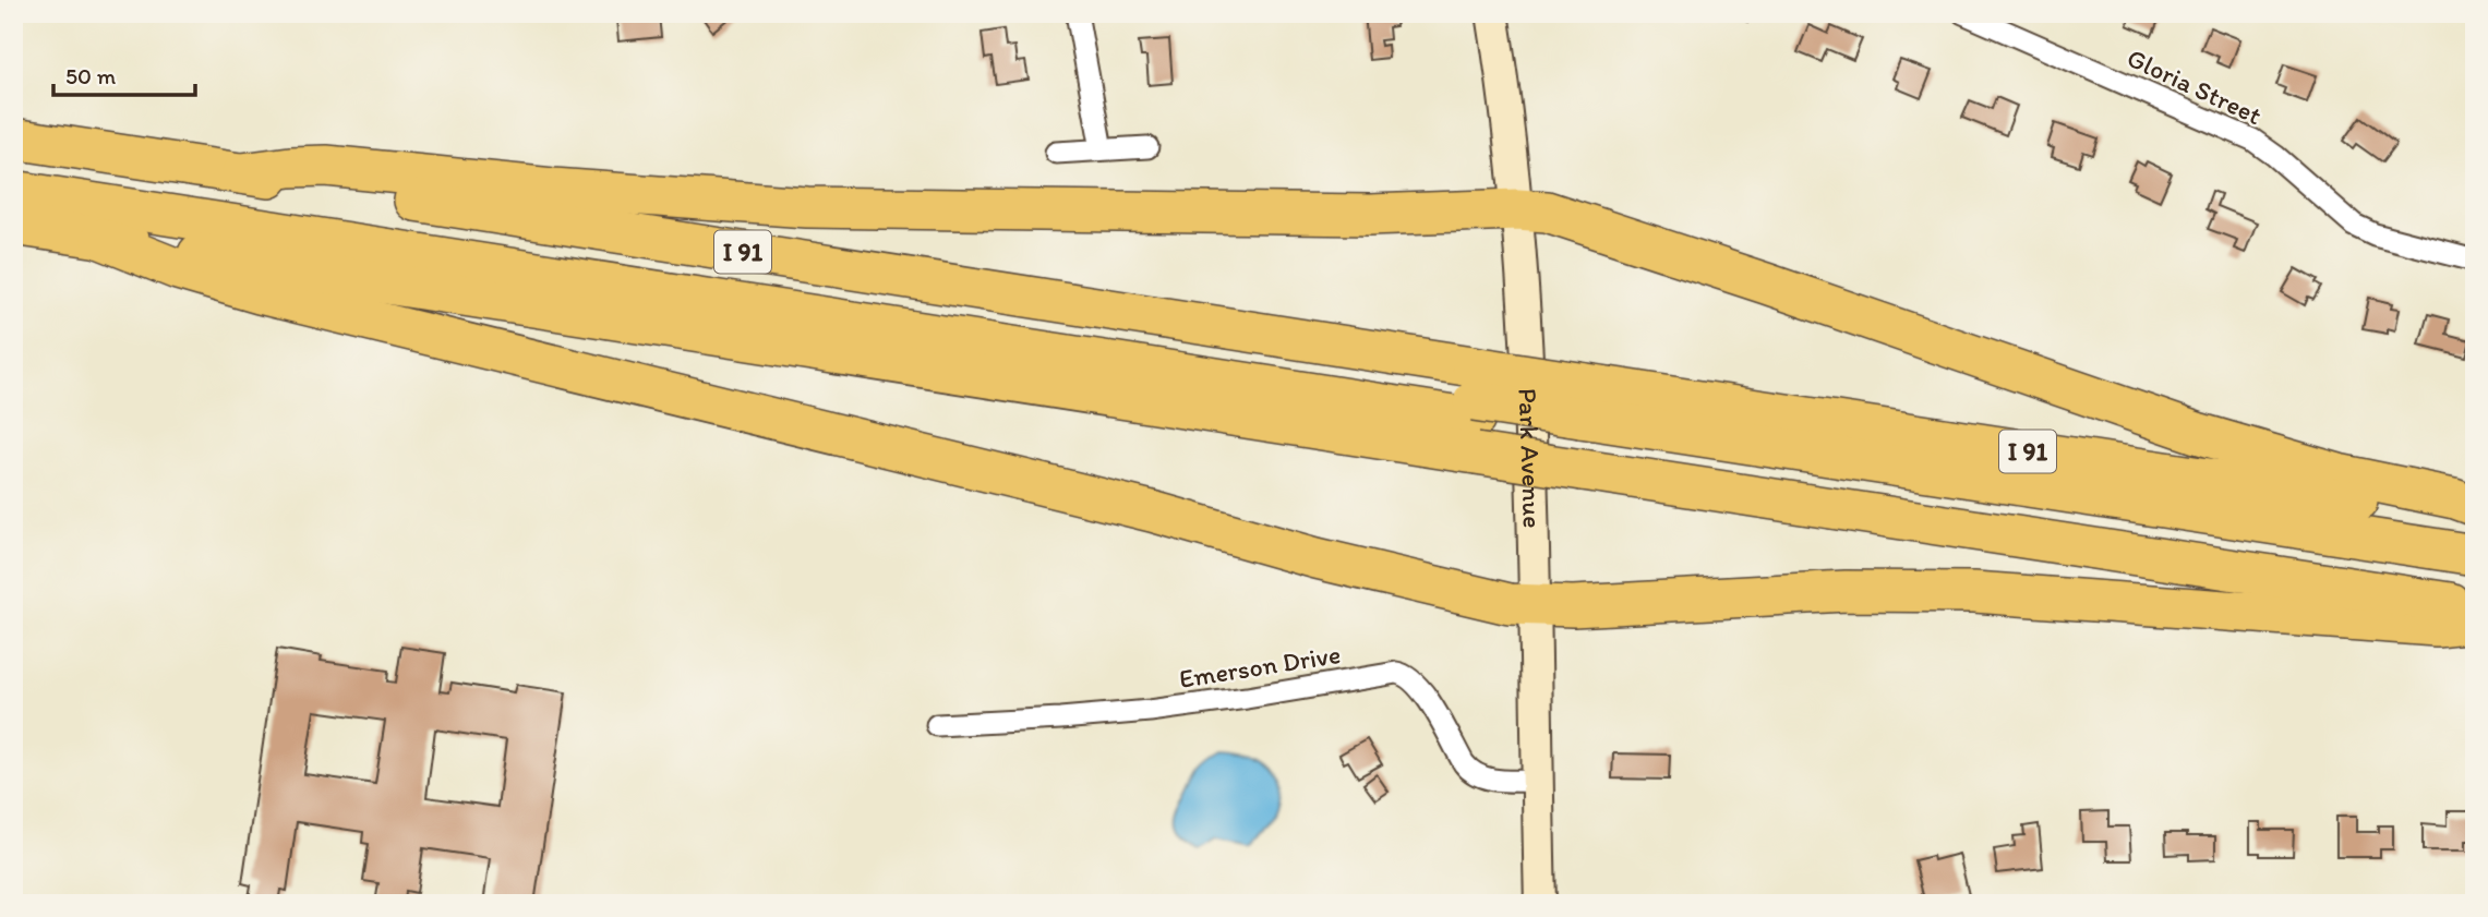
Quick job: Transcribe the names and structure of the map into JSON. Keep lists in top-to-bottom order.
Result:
{
  "streets": {
    "highway": ["I 91"],
    "main road": ["Park Avenue"],
    "street": ["Gloria Street", "Emerson Drive"]
  },
  "crossings": [
    ["Park Avenue", "Emerson Drive"]
  ],
  "scale_bar": "50 m"
}
